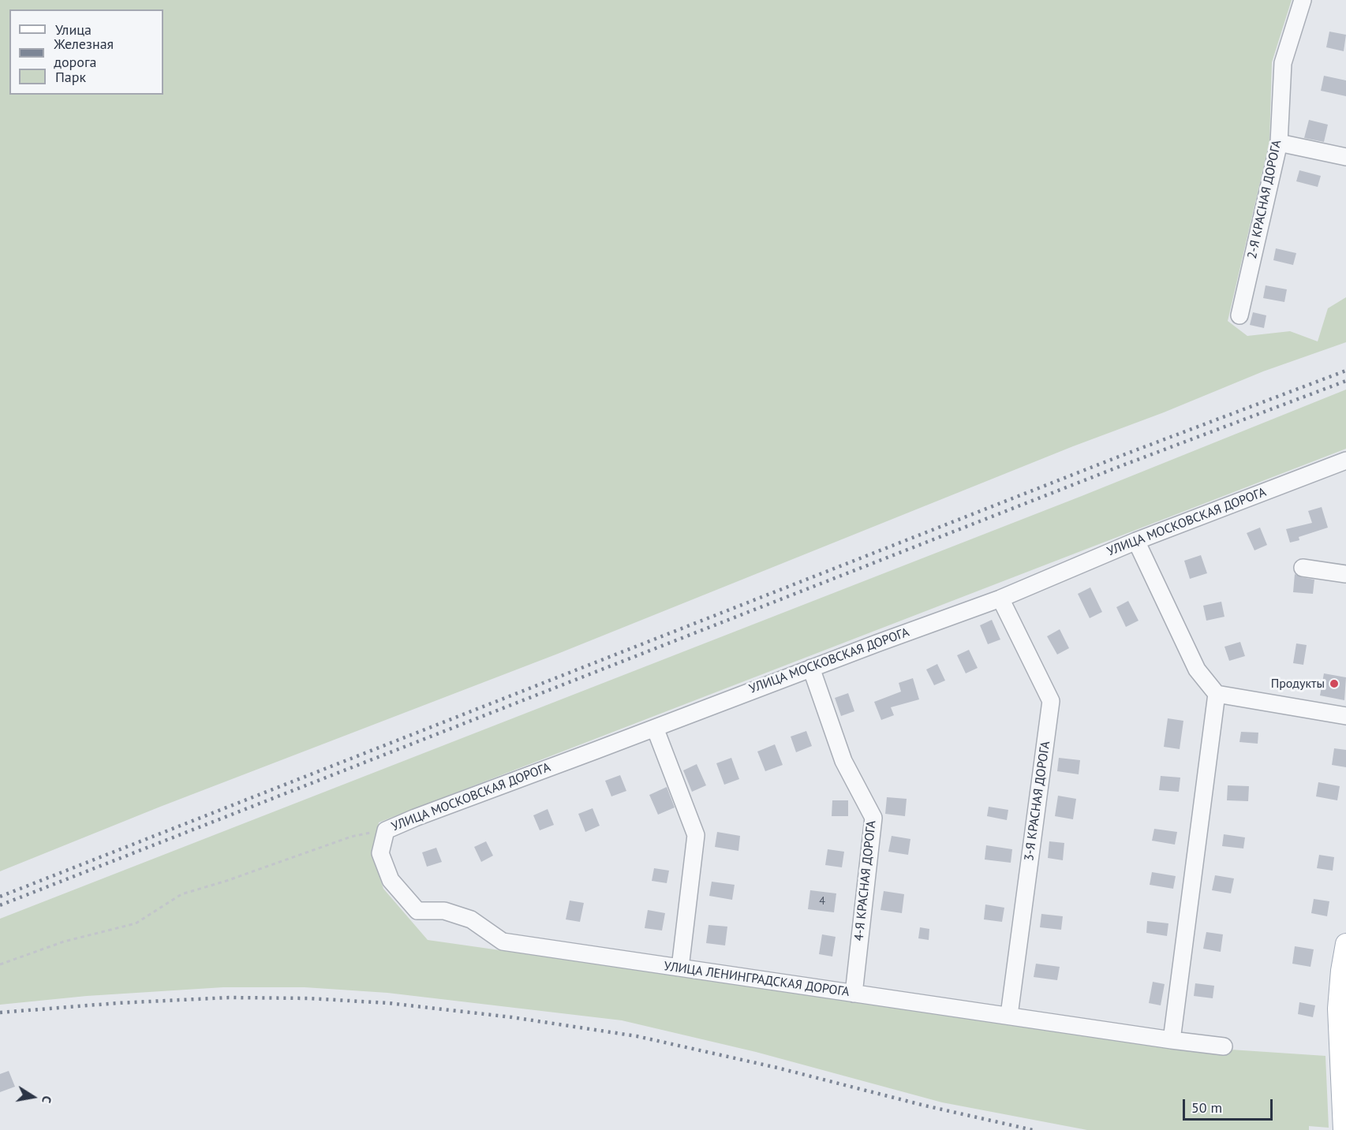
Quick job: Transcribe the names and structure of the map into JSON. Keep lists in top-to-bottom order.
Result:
{
  "streets": {
    "street": [
      "2-Я КРАСНАЯ ДОРОГА",
      "УЛИЦА МОСКОВСКАЯ ДОРОГА",
      "3-Я КРАСНАЯ ДОРОГА",
      "4-Я КРАСНАЯ ДОРОГА",
      "УЛИЦА ЛЕНИНГРАДСКАЯ ДОРОГА"
    ]
  },
  "crossings": [
    ["УЛИЦА МОСКОВСКАЯ ДОРОГА", "3-Я КРАСНАЯ ДОРОГА"],
    ["УЛИЦА МОСКОВСКАЯ ДОРОГА", "4-Я КРАСНАЯ ДОРОГА"],
    ["УЛИЦА МОСКОВСКАЯ ДОРОГА", "УЛИЦА ЛЕНИНГРАДСКАЯ ДОРОГА"],
    ["3-Я КРАСНАЯ ДОРОГА", "УЛИЦА ЛЕНИНГРАДСКАЯ ДОРОГА"],
    ["4-Я КРАСНАЯ ДОРОГА", "УЛИЦА ЛЕНИНГРАДСКАЯ ДОРОГА"]
  ],
  "places": ["Продукты"],
  "house_numbers": ["4"],
  "legend": ["Улица", "Железная дорога", "Парк"],
  "scale_bar": "50 m",
  "north": "right"
}
